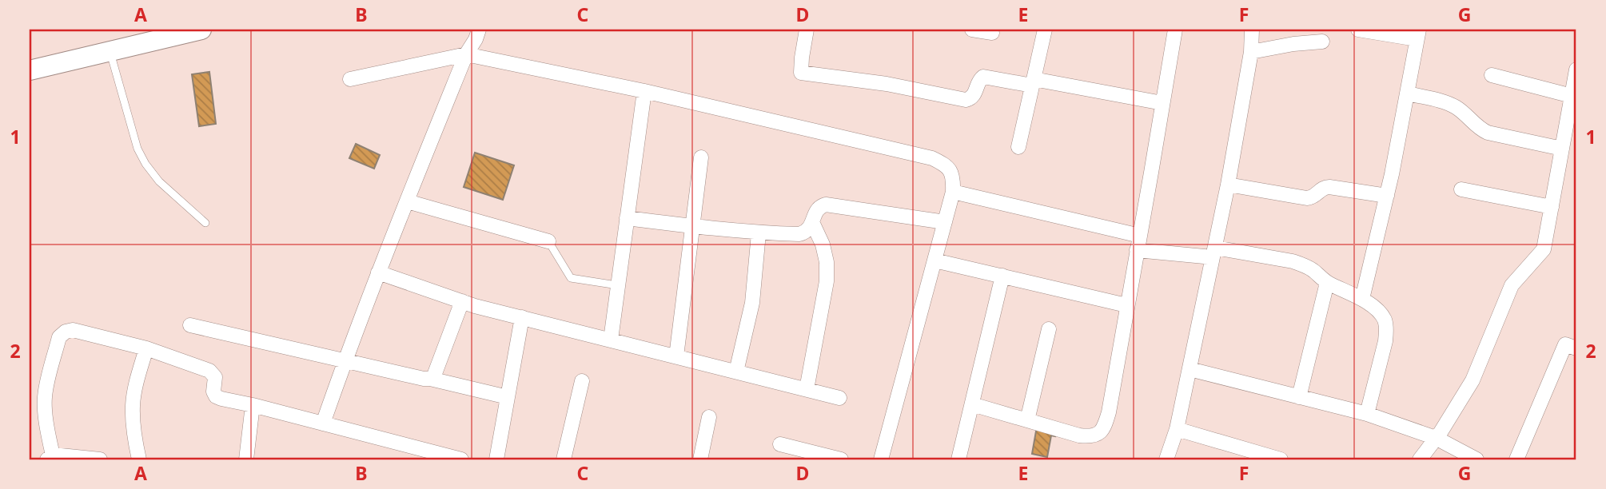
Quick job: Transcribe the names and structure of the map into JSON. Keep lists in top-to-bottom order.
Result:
{
  "grid": {
    "columns": [
      "A",
      "B",
      "C",
      "D",
      "E",
      "F",
      "G"
    ],
    "rows": ["1", "2"]
  }
}
